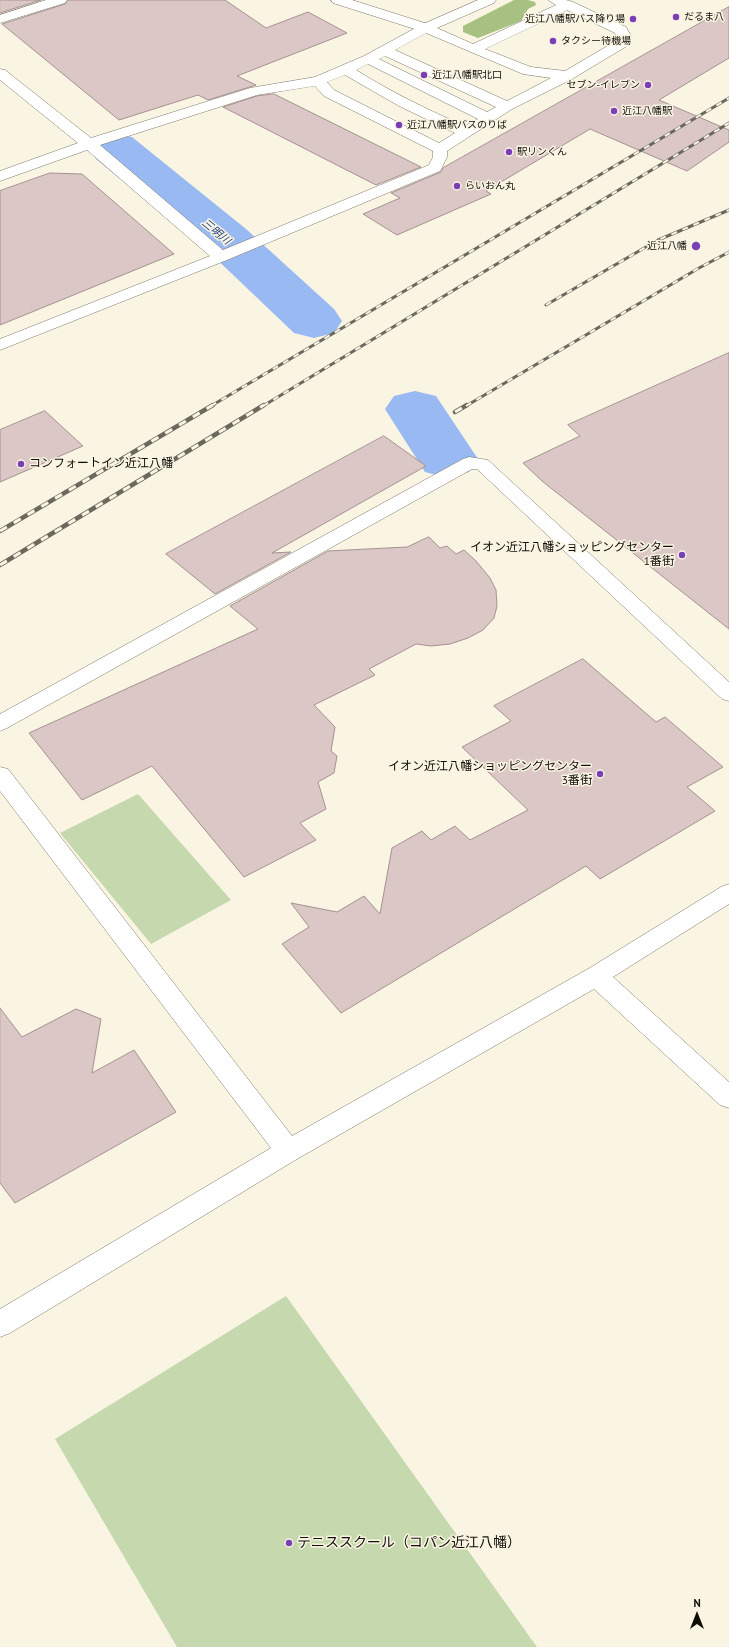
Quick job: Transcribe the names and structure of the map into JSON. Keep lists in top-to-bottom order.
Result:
{
  "water": ["三明川"],
  "places": [
    "だるま八",
    "近江八幡駅バス降り場",
    "タクシー待機場",
    "近江八幡駅北口",
    "セブン-イレブン",
    "近江八幡駅",
    "近江八幡駅バスのりば",
    "駅リンくん",
    "らいおん丸",
    "近江八幡",
    "コンフォートイン近江八幡",
    "イオン近江八幡ショッピングセンター 1番街",
    "イオン近江八幡ショッピングセンター 3番街",
    "テニススクール（コパン近江八幡）"
  ],
  "north": "top"
}
